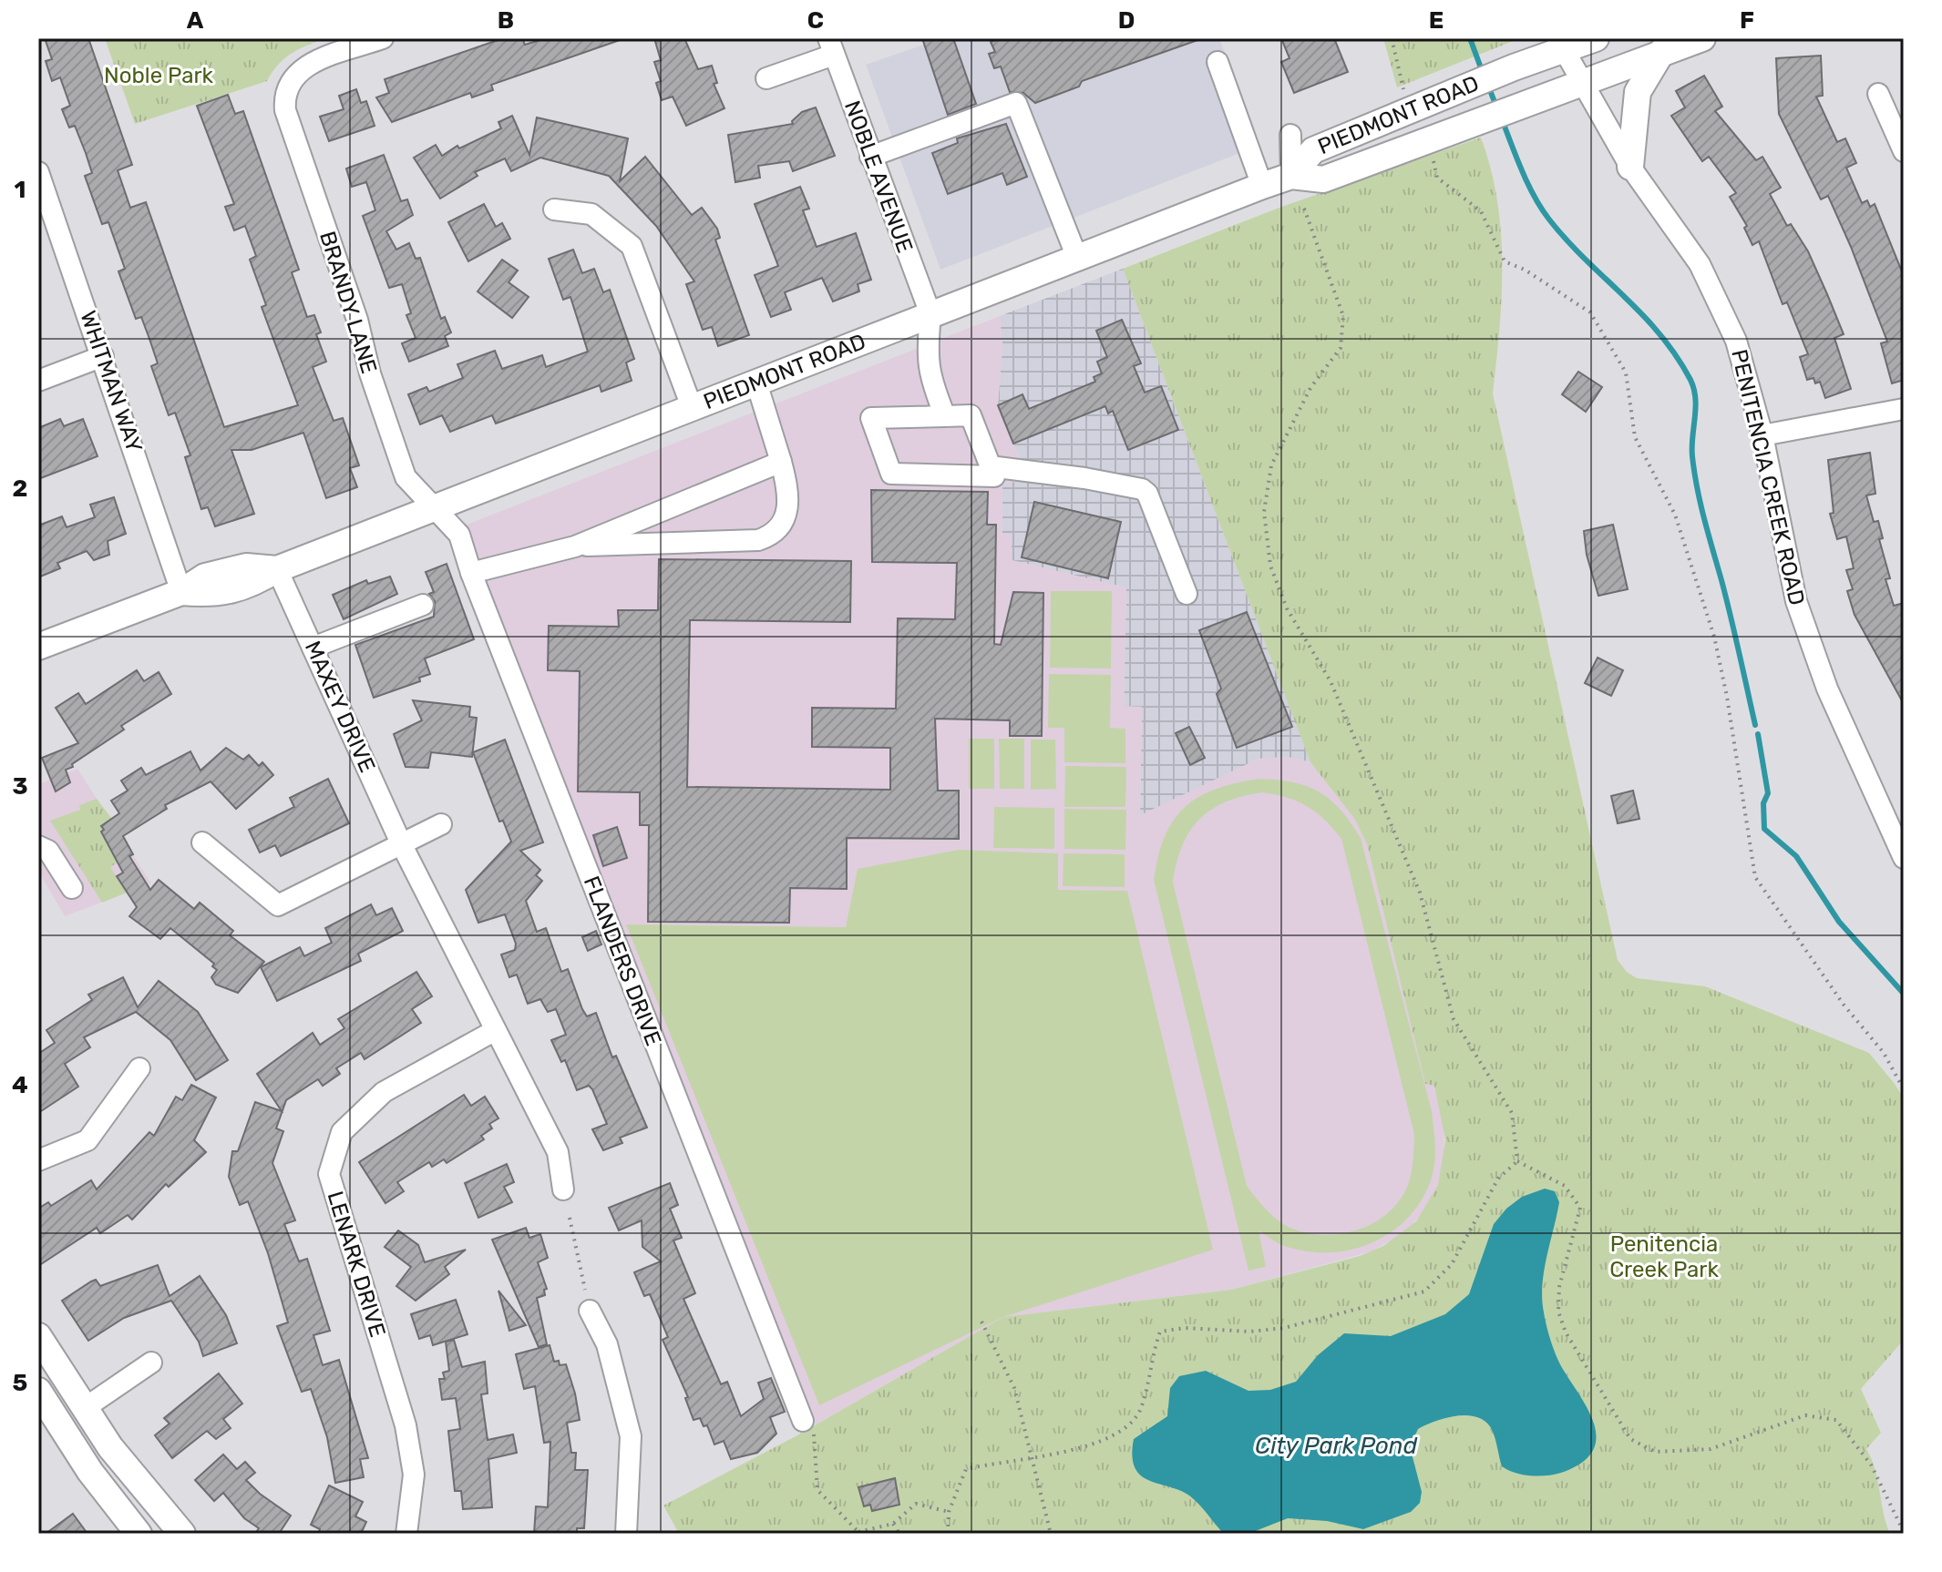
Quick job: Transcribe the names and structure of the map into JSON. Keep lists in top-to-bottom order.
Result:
{
  "streets": {
    "main road": ["PIEDMONT ROAD"],
    "street": [
      "NOBLE AVENUE",
      "BRANDY LANE",
      "WHITMAN WAY",
      "PENITENCIA CREEK ROAD",
      "MAXEY DRIVE",
      "FLANDERS DRIVE",
      "LENARK DRIVE"
    ]
  },
  "crossings": [
    ["PIEDMONT ROAD", "NOBLE AVENUE"],
    ["PIEDMONT ROAD", "BRANDY LANE"],
    ["PIEDMONT ROAD", "WHITMAN WAY"],
    ["PIEDMONT ROAD", "PENITENCIA CREEK ROAD"],
    ["PIEDMONT ROAD", "MAXEY DRIVE"],
    ["PIEDMONT ROAD", "FLANDERS DRIVE"],
    ["BRANDY LANE", "FLANDERS DRIVE"],
    ["MAXEY DRIVE", "LENARK DRIVE"]
  ],
  "water": ["City Park Pond"],
  "parks": ["Noble Park", "Penitencia Creek Park"],
  "grid": {
    "columns": [
      "A",
      "B",
      "C",
      "D",
      "E",
      "F"
    ],
    "rows": [
      "1",
      "2",
      "3",
      "4",
      "5"
    ]
  }
}
